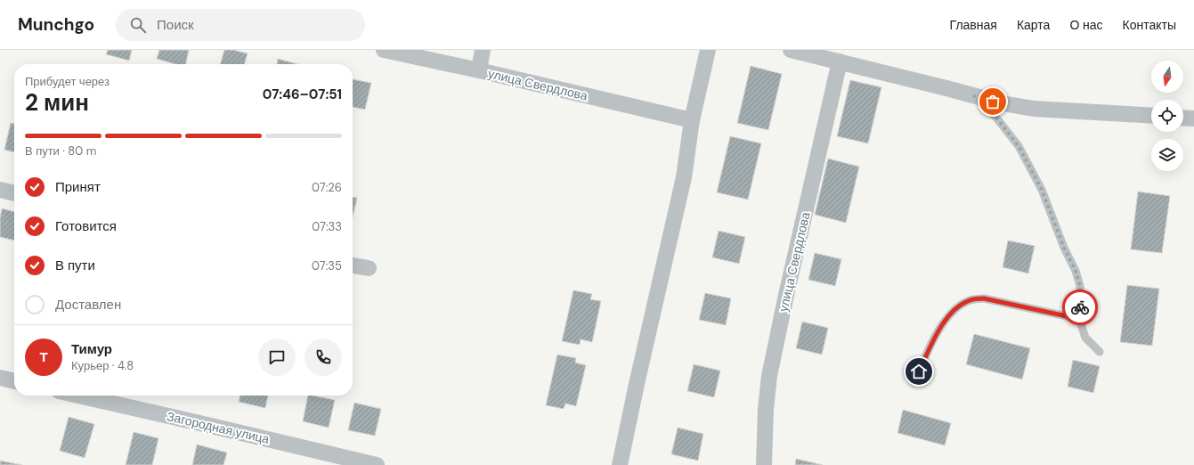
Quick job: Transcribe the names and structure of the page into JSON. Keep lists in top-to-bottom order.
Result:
{
  "streets": {
    "street": ["улица Свердлова", "Загородная улица"]
  },
  "north": "bottom",
  "page": {
    "header": "Munchgo",
    "search": "Поиск",
    "nav": [
      "Главная",
      "Карта",
      "О нас",
      "Контакты"
    ],
    "heading": ["2 мин", "Прибудет через", "07:46–07:51"],
    "panel": ["Тимур", "Курьер · 4.8"],
    "bar": "В пути · 80 m",
    "list": [
      ["Принят", "07:26"],
      ["Готовится", "07:33"],
      ["В пути", "07:35"],
      "Доставлен"
    ],
    "round": "Т"
  }
}
